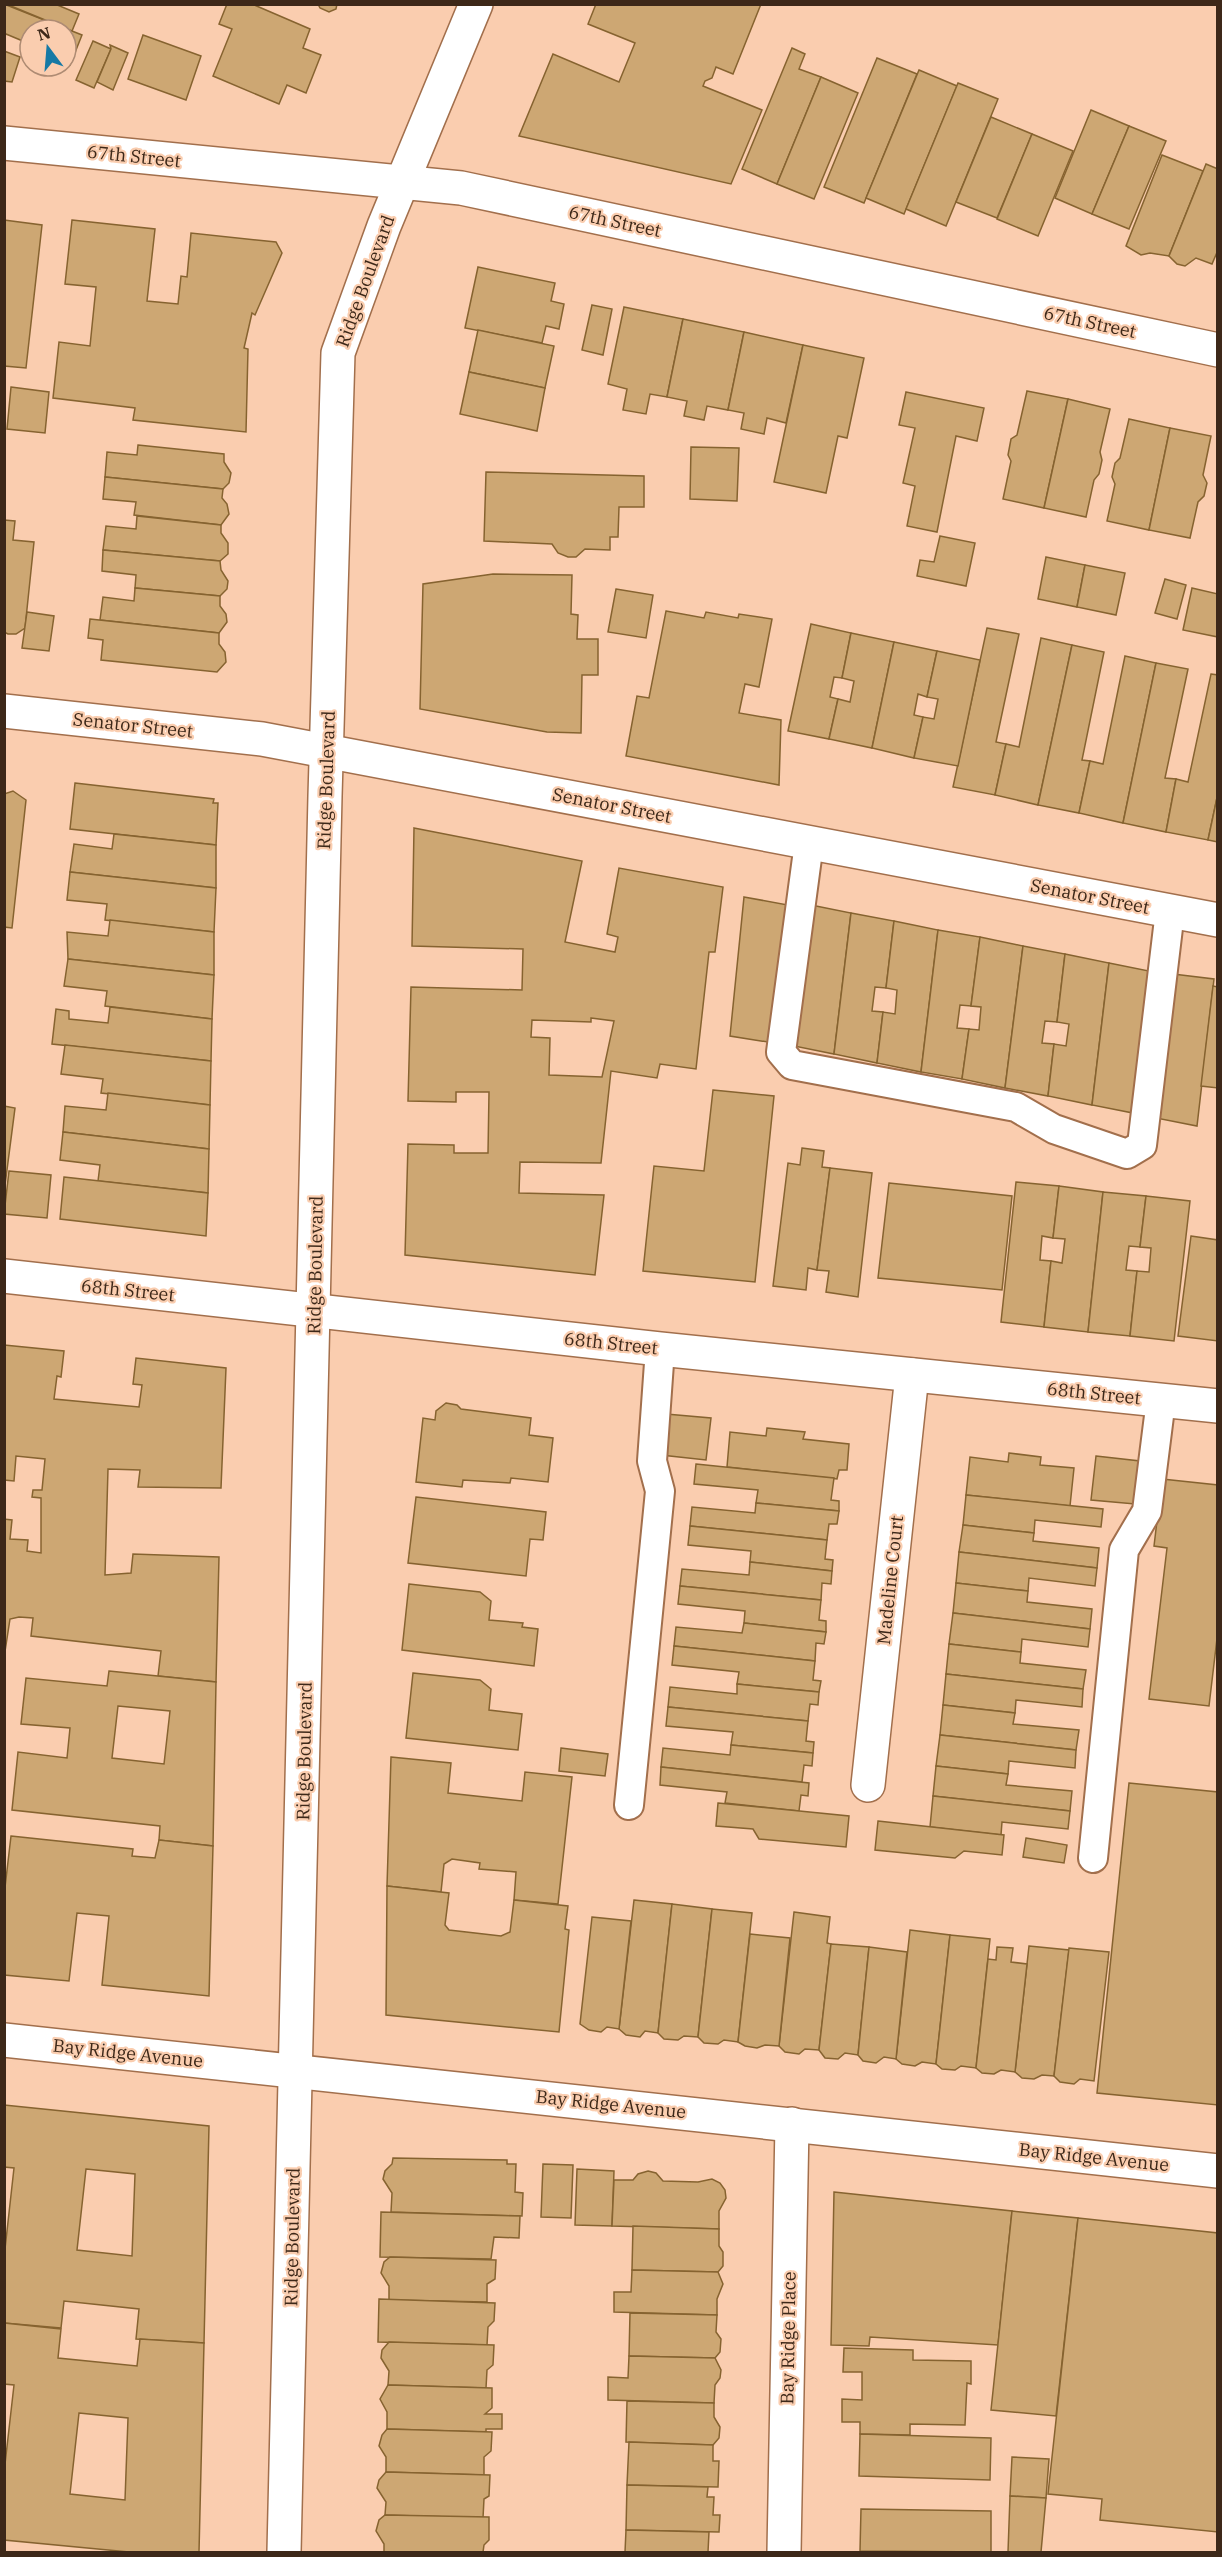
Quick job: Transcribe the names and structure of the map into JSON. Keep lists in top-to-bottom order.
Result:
{
  "streets": {
    "street": [
      "67th Street",
      "Ridge Boulevard",
      "Senator Street",
      "68th Street",
      "Madeline Court",
      "Bay Ridge Avenue",
      "Bay Ridge Place"
    ]
  },
  "crossings": [
    ["67th Street", "Ridge Boulevard"],
    ["Ridge Boulevard", "Senator Street"],
    ["Ridge Boulevard", "68th Street"],
    ["Ridge Boulevard", "Bay Ridge Avenue"],
    ["68th Street", "Madeline Court"],
    ["Bay Ridge Avenue", "Bay Ridge Place"]
  ],
  "north": "top"
}
